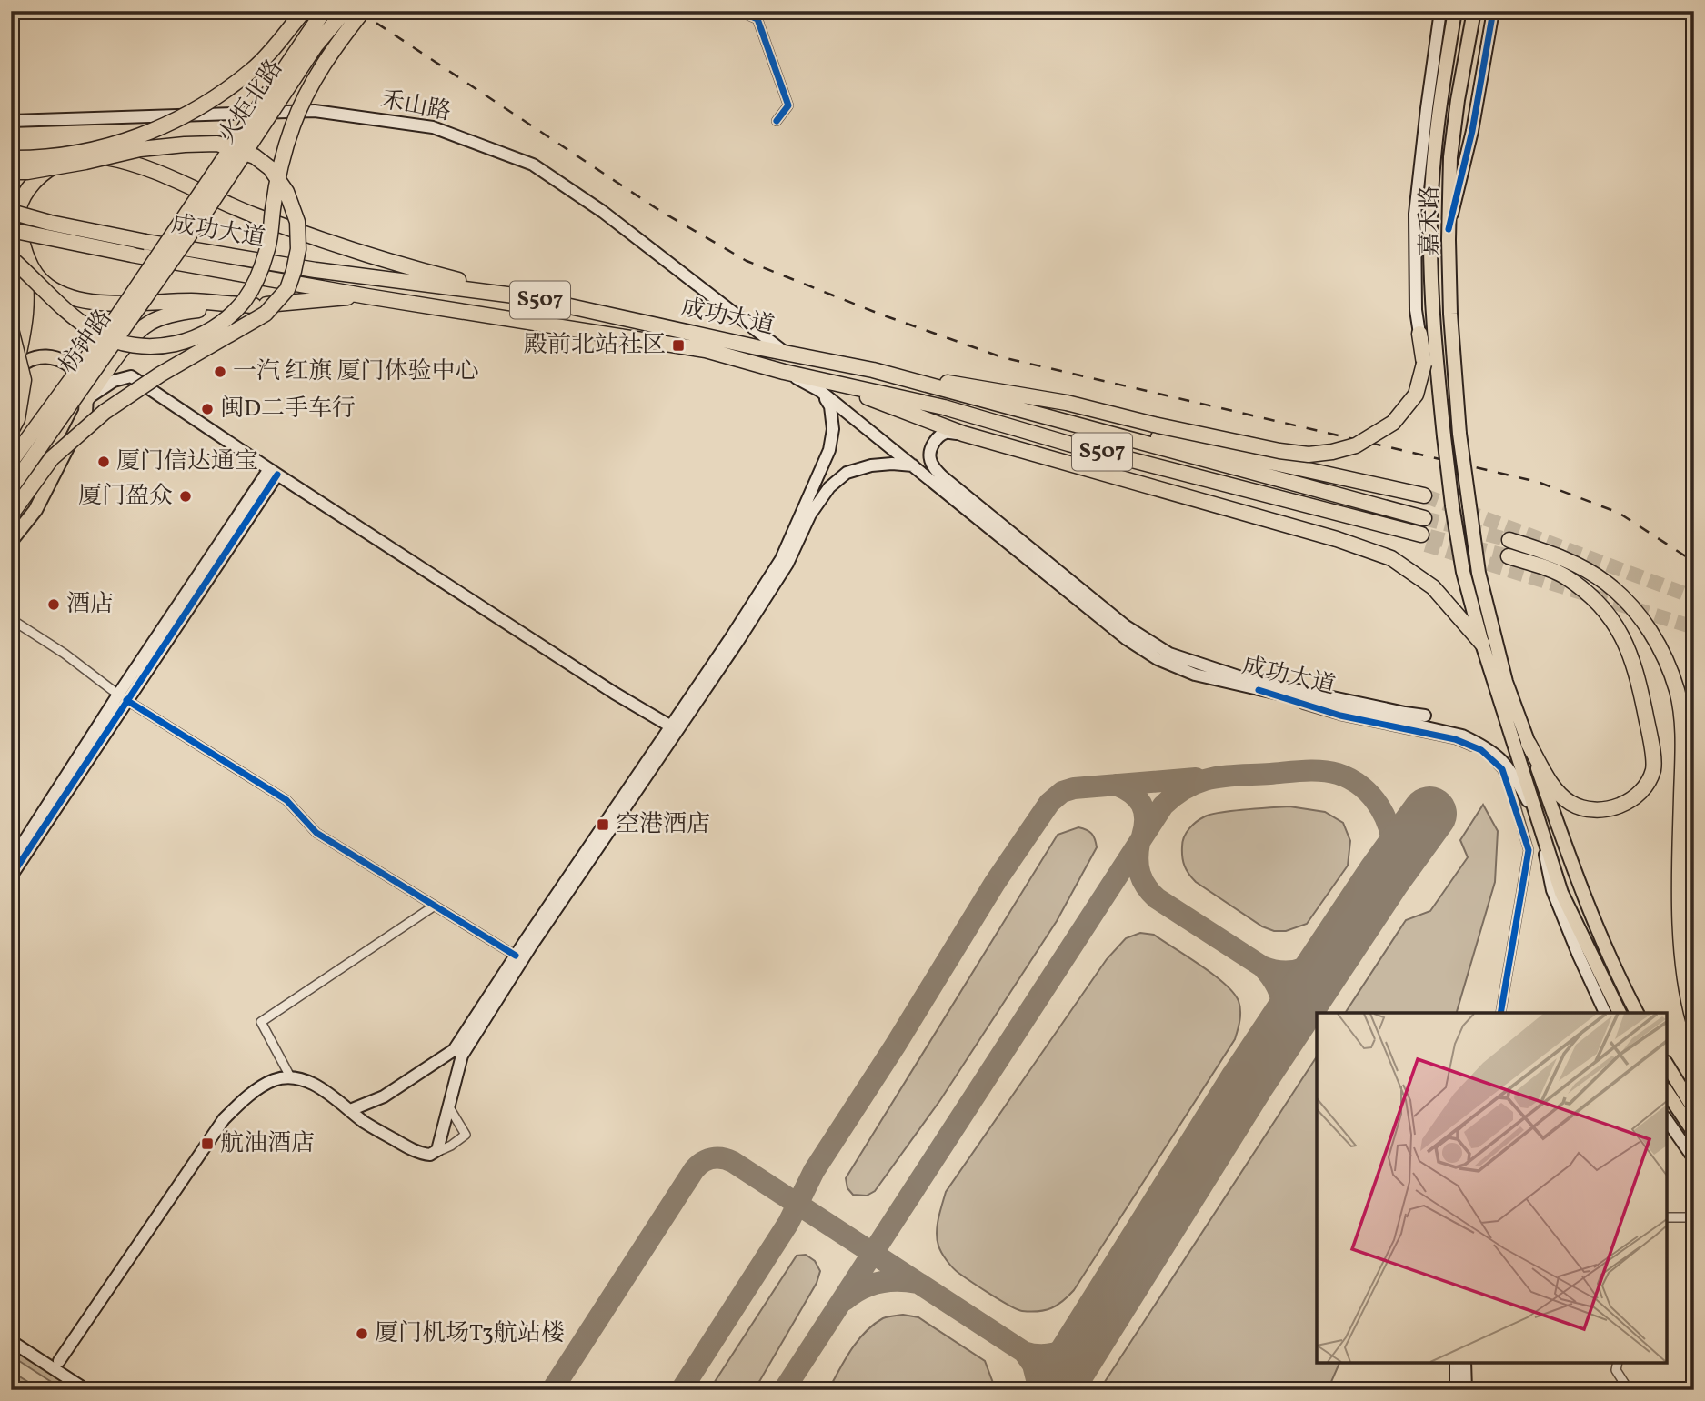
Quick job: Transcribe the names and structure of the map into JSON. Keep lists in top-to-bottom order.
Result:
{
  "streets": {
    "highway": [
      "火炬北路",
      "成功大道",
      "S507",
      "枋钟路"
    ],
    "main road": ["禾山路", "嘉禾路"]
  },
  "crossings": [
    ["火炬北路", "枋钟路"],
    ["禾山路", "成功大道"],
    ["嘉禾路", "成功大道"],
    ["成功大道", "S507"]
  ],
  "places": {
    "transit": ["殿前北站社区", "空港酒店", "航油酒店"],
    "other": [
      "一汽 红旗 厦门体验中心",
      "闽D二手车行",
      "厦门信达通宝",
      "厦门盈众",
      "酒店",
      "厦门机场T3航站楼"
    ]
  }
}
